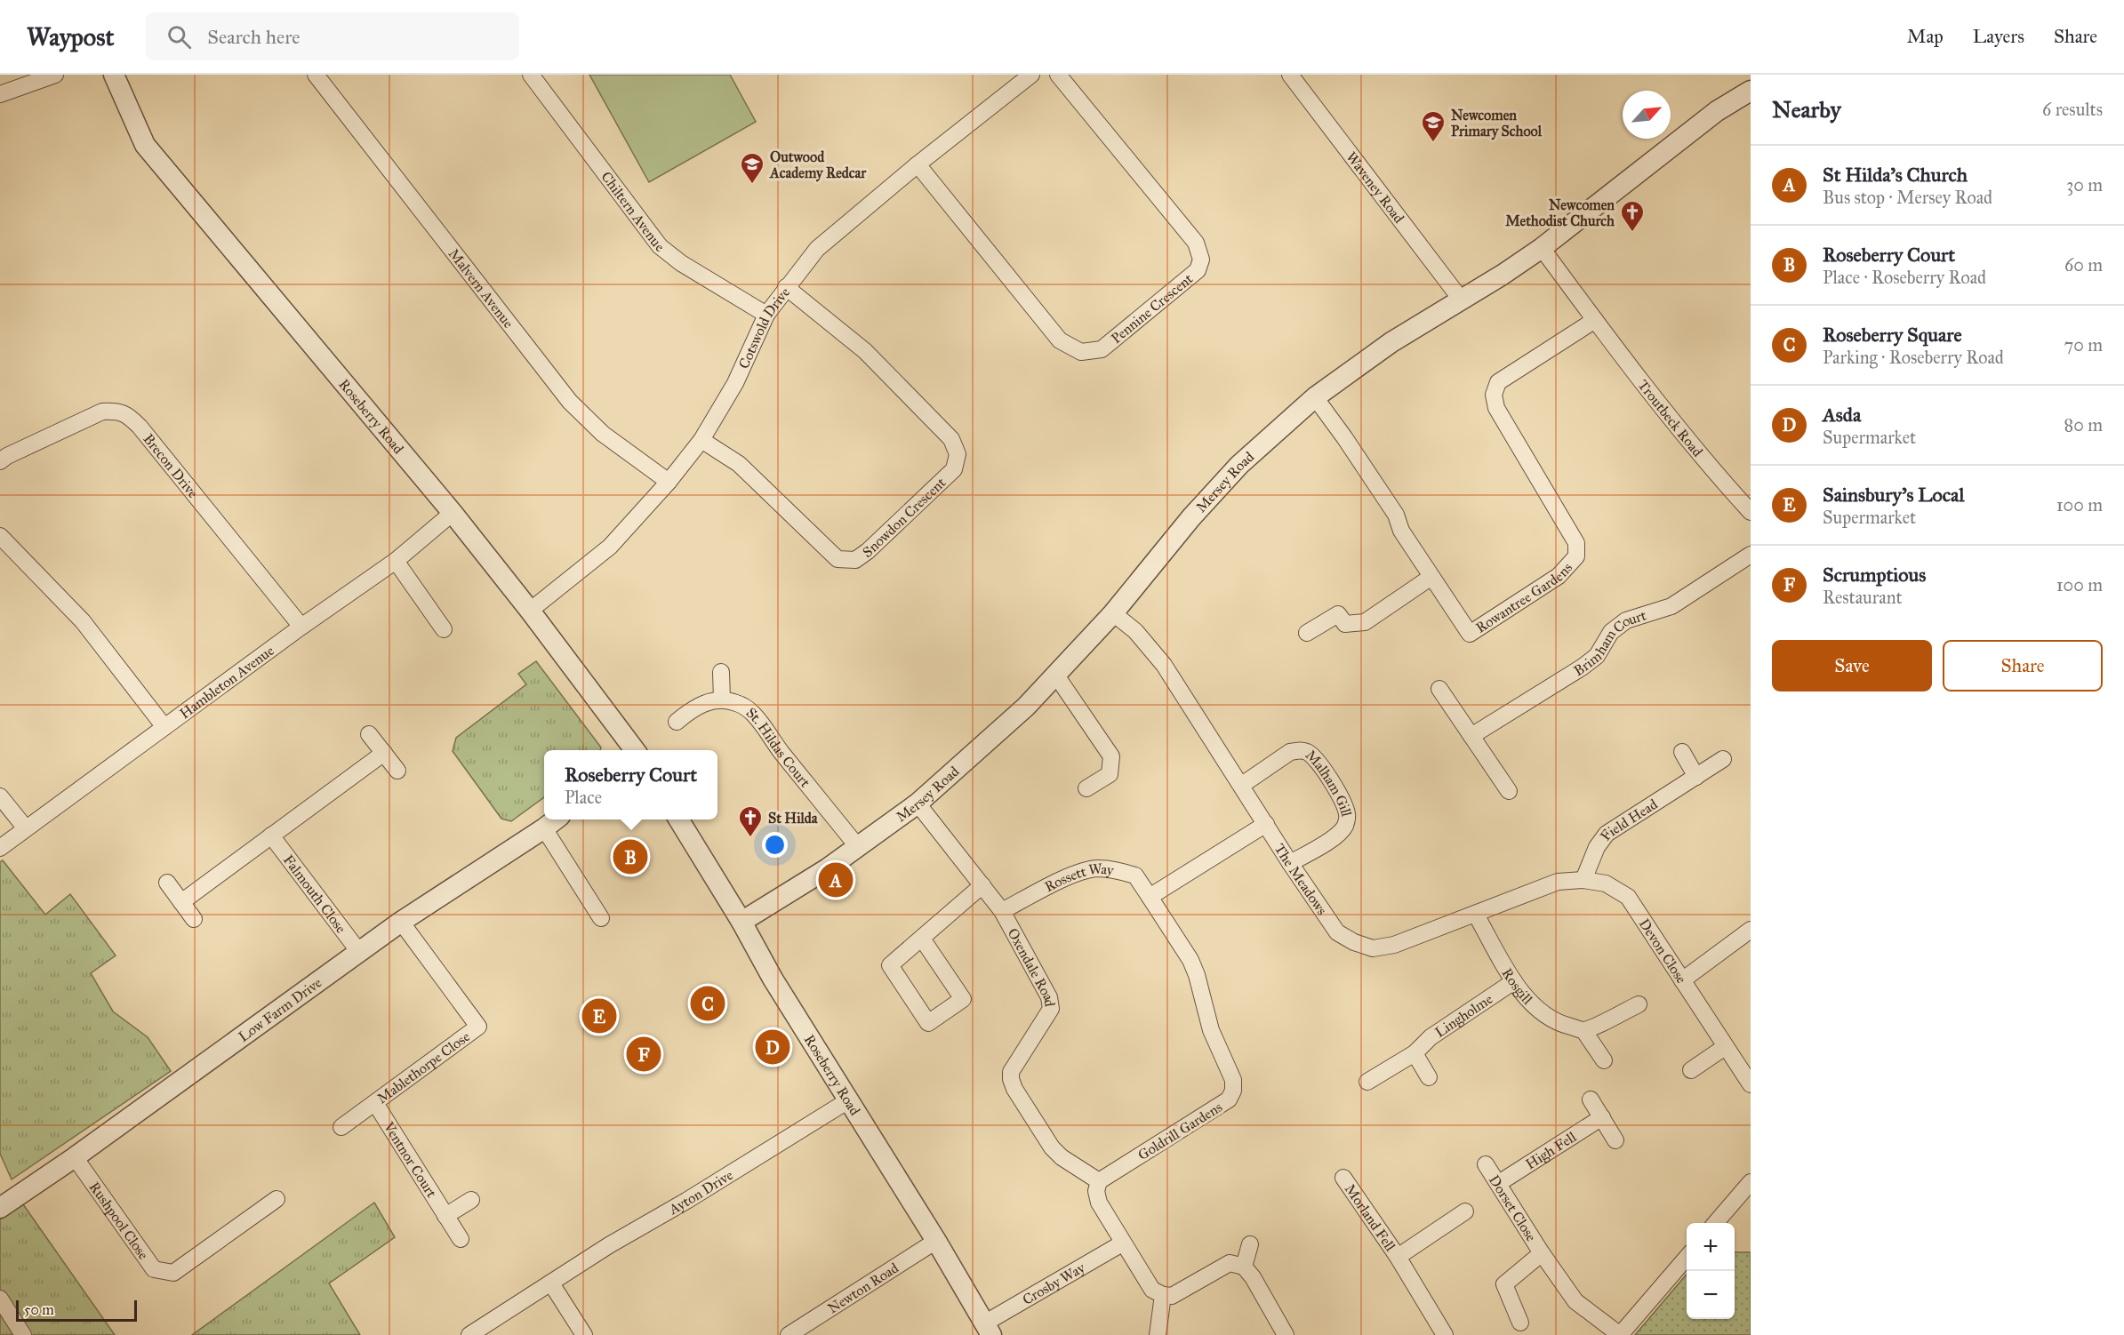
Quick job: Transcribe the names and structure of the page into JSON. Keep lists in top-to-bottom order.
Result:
{
  "streets": {
    "street": [
      "Waveney Road",
      "Chiltern Avenue",
      "Malvern Avenue",
      "Pennine Crescent",
      "Cotswold Drive",
      "Roseberry Road",
      "Troutbeck Road",
      "Brecon Drive",
      "Mersey Road",
      "Snowdon Crescent",
      "Rowantree Gardens",
      "Brimham Court",
      "Hambleton Avenue",
      "St. Hildas Court",
      "Malham Gill",
      "Field Head",
      "The Meadows",
      "Rossett Way",
      "Falmouth Close",
      "Devon Close",
      "Oxendale Road",
      "Rosgill",
      "Low Farm Drive",
      "Lingholme",
      "Mablethorpe Close",
      "Goldrill Gardens",
      "High Fell",
      "Ventnor Court",
      "Ayton Drive",
      "Dorset Close",
      "Morland Fell",
      "Rushpool Close",
      "Crosby Way",
      "Newton Road"
    ]
  },
  "crossings": [
    ["Waveney Road", "Mersey Road"],
    ["Chiltern Avenue", "Cotswold Drive"],
    ["Malvern Avenue", "Cotswold Drive"],
    ["Pennine Crescent", "Cotswold Drive"],
    ["Cotswold Drive", "Roseberry Road"],
    ["Cotswold Drive", "Snowdon Crescent"],
    ["Roseberry Road", "Mersey Road"],
    ["Roseberry Road", "Hambleton Avenue"],
    ["Roseberry Road", "Ayton Drive"],
    ["Roseberry Road", "Crosby Way"],
    ["Roseberry Road", "Newton Road"],
    ["Troutbeck Road", "Mersey Road"],
    ["Troutbeck Road", "Rowantree Gardens"],
    ["Brecon Drive", "Hambleton Avenue"],
    ["Mersey Road", "Rowantree Gardens"],
    ["Mersey Road", "St. Hildas Court"],
    ["Mersey Road", "The Meadows"],
    ["Mersey Road", "Oxendale Road"],
    ["Malham Gill", "The Meadows"],
    ["Field Head", "The Meadows"],
    ["Field Head", "Devon Close"],
    ["The Meadows", "Devon Close"],
    ["The Meadows", "Rosgill"],
    ["Rossett Way", "Oxendale Road"],
    ["Rossett Way", "Goldrill Gardens"],
    ["Falmouth Close", "Low Farm Drive"],
    ["Oxendale Road", "Goldrill Gardens"],
    ["Rosgill", "Lingholme"],
    ["Low Farm Drive", "Mablethorpe Close"],
    ["Low Farm Drive", "Rushpool Close"],
    ["Mablethorpe Close", "Ventnor Court"],
    ["High Fell", "Dorset Close"]
  ],
  "places": {
    "school or university": ["Newcomen Primary School", "Outwood Academy Redcar"],
    "church": ["Newcomen Methodist Church", "St Hilda"]
  },
  "scale_bar": "50 m",
  "north": "top right",
  "page": {
    "header": "Waypost",
    "search": "Search here",
    "nav": ["Map", "Layers", "Share"],
    "heading": ["Nearby", "6 results"],
    "list": [
      {
        "mark": "A",
        "name": "St Hilda's Church",
        "note": "Bus stop · Mersey Road",
        "value": "30 m"
      },
      {
        "mark": "B",
        "name": "Roseberry Court",
        "note": "Place · Roseberry Road",
        "value": "60 m"
      },
      {
        "mark": "C",
        "name": "Roseberry Square",
        "note": "Parking · Roseberry Road",
        "value": "70 m"
      },
      {
        "mark": "D",
        "name": "Asda",
        "note": "Supermarket",
        "value": "80 m"
      },
      {
        "mark": "E",
        "name": "Sainsbury's Local",
        "note": "Supermarket",
        "value": "100 m"
      },
      {
        "mark": "F",
        "name": "Scrumptious",
        "note": "Restaurant",
        "value": "100 m"
      }
    ],
    "buttons": ["Save", "Share"],
    "popup": ["Roseberry Court", "Place"],
    "pins": [
      "B",
      "A",
      "C",
      "E",
      "D",
      "F"
    ],
    "map_buttons": ["+", "−"],
    "scale": "50 m"
  }
}
